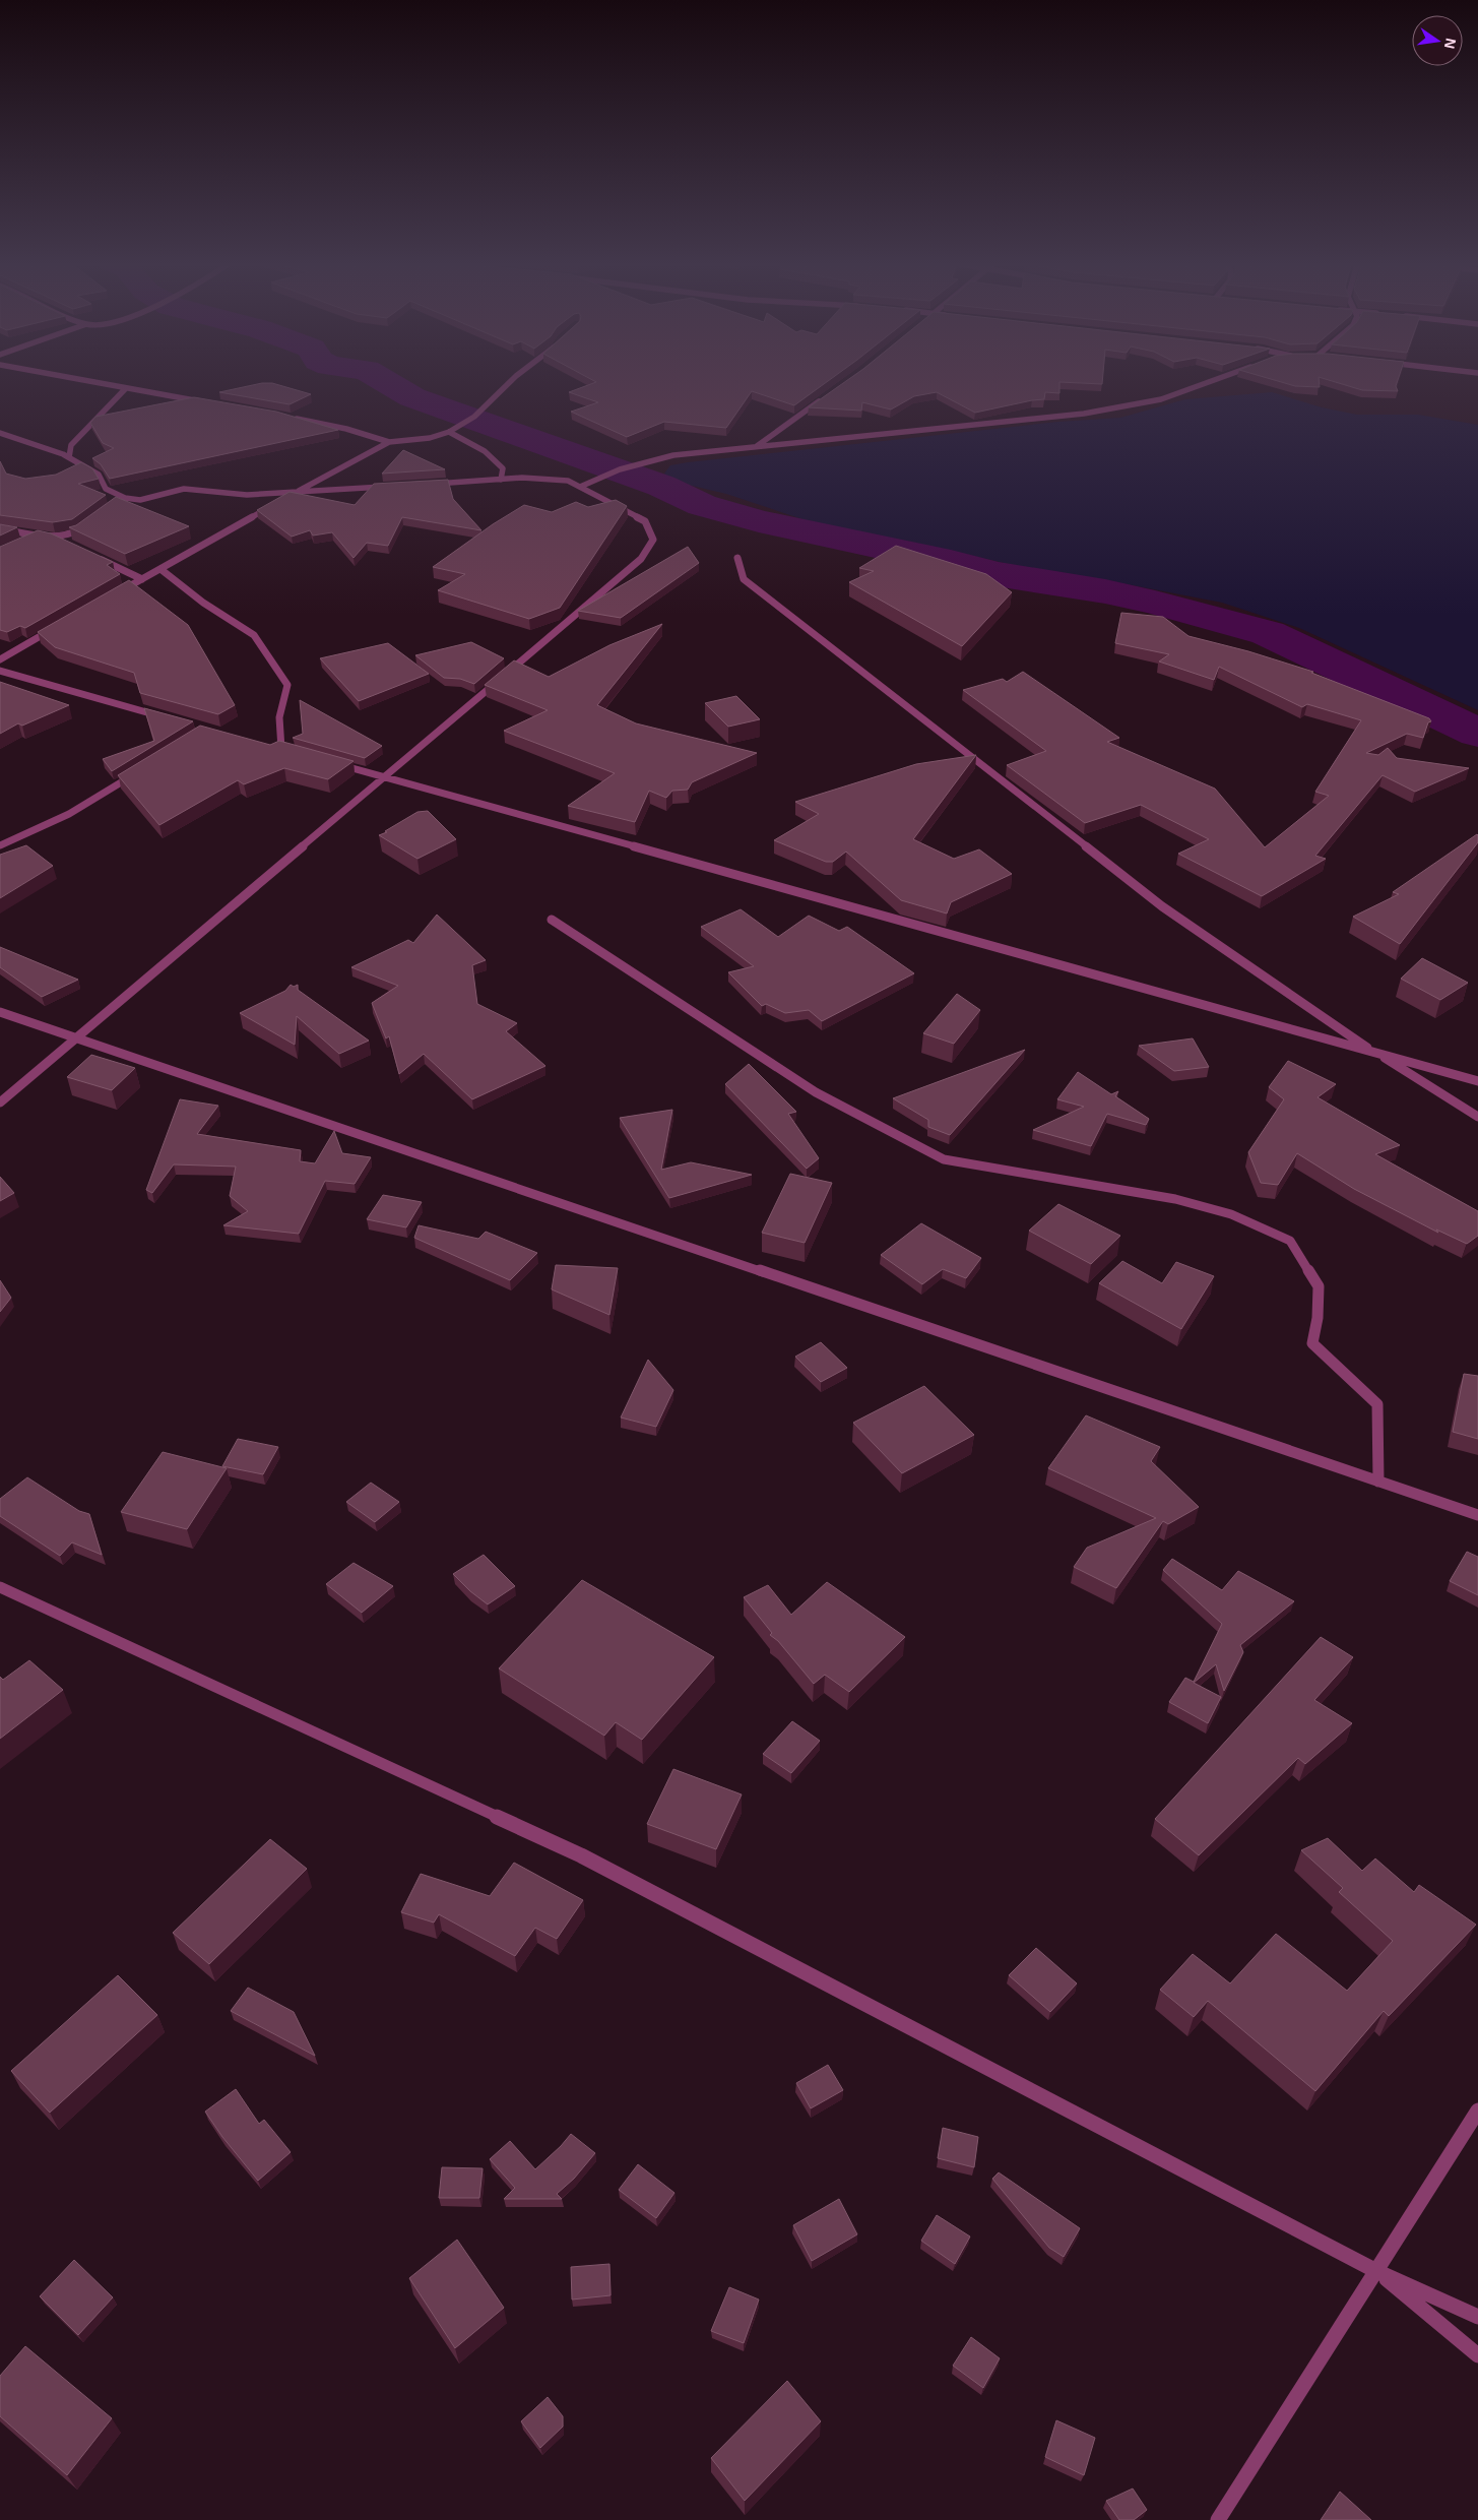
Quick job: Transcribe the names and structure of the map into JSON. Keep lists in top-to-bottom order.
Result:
{
  "north": "right"
}
